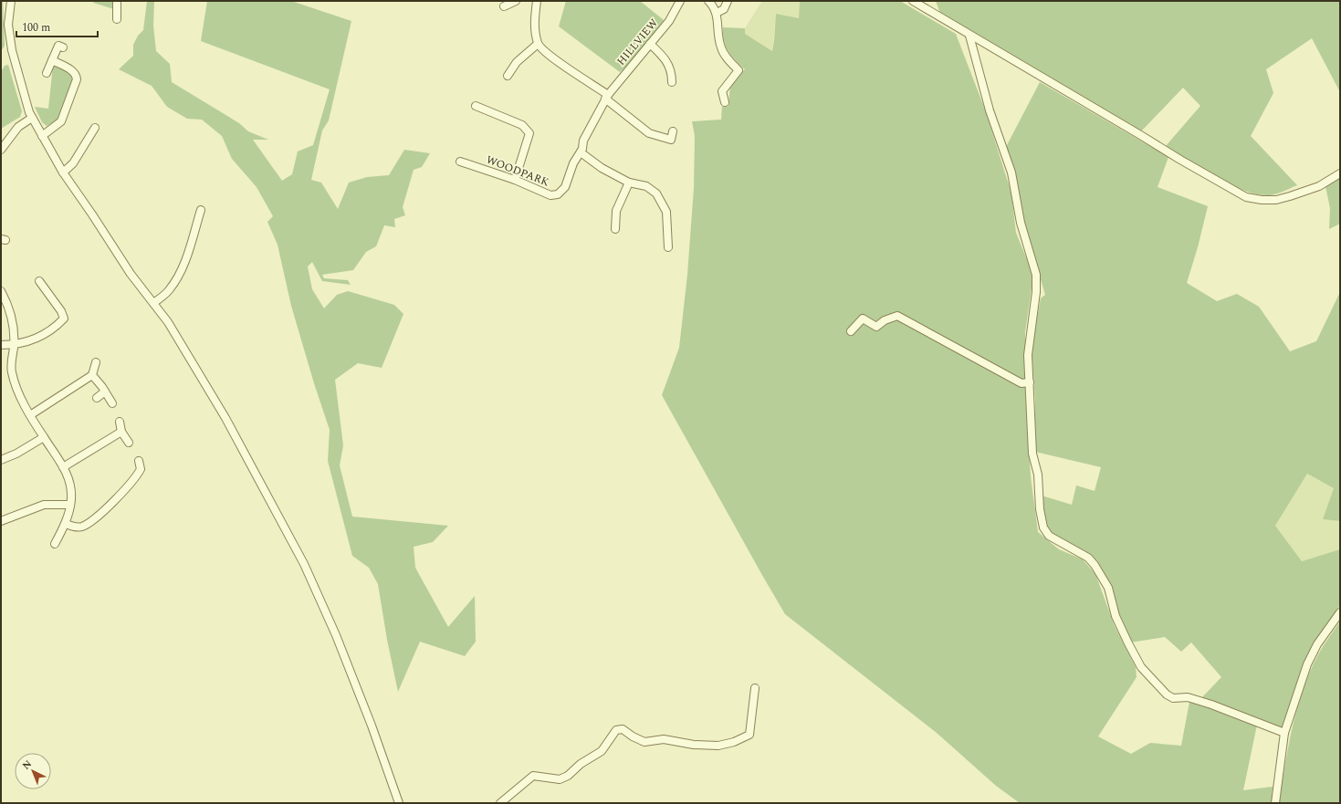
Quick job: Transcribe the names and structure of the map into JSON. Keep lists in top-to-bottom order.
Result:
{
  "streets": {
    "street": ["HILLVIEW", "WOODPARK"]
  },
  "crossings": [
    ["HILLVIEW", "WOODPARK"]
  ],
  "scale_bar": "100 m",
  "north": "top left"
}
